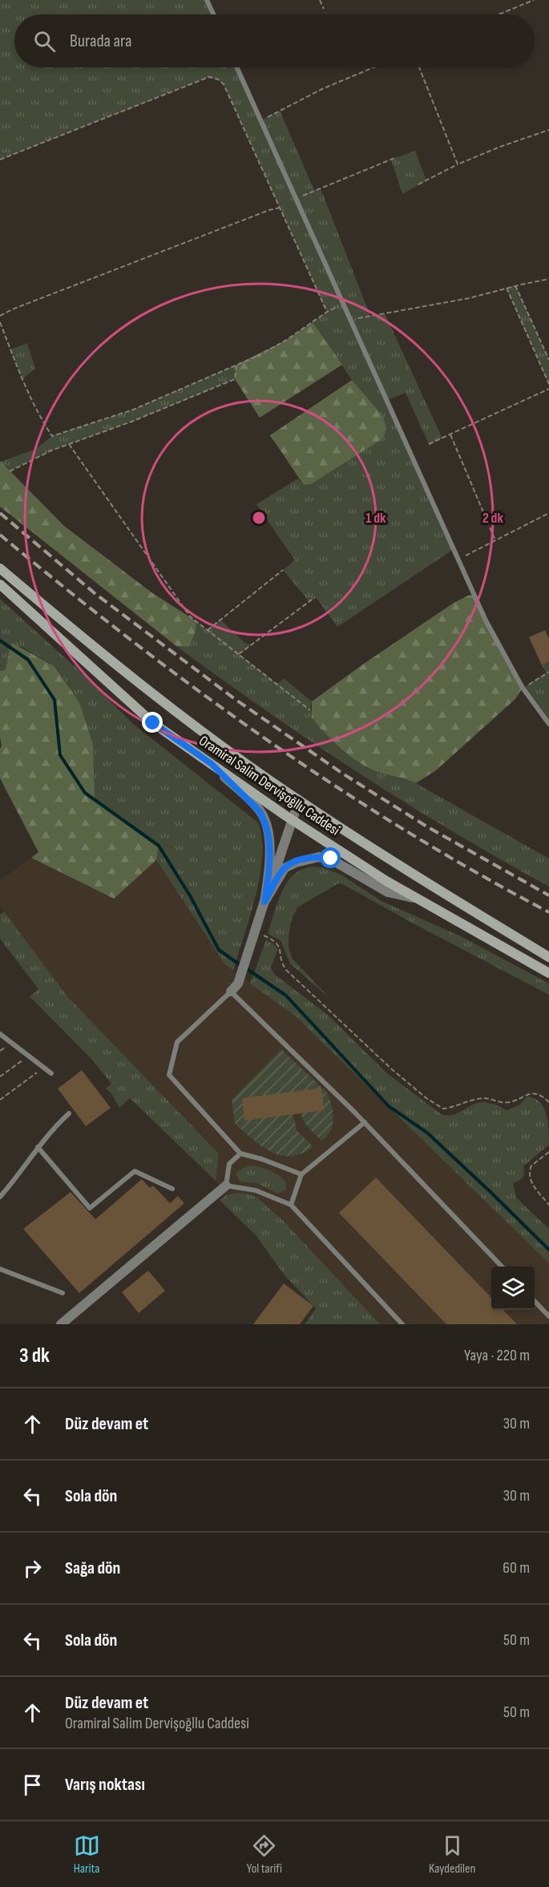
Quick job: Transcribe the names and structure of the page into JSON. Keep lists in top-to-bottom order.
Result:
{
  "streets": {
    "main road": ["Oramiral Salim Dervişoğllu Caddesi"]
  },
  "page": {
    "search": "Burada ara",
    "heading": ["3 dk", "Yaya · 220 m"],
    "list": [
      ["Düz devam et", "30 m"],
      ["Sola dön", "30 m"],
      ["Sağa dön", "60 m"],
      ["Sola dön", "50 m"],
      ["Düz devam et", "Oramiral Salim Dervişoğllu Caddesi", "50 m"],
      "Varış noktası"
    ],
    "nav": ["Harita", "Yol tarifi", "Kaydedilen"]
  },
  "rings": ["1 dk", "2 dk"]
}
